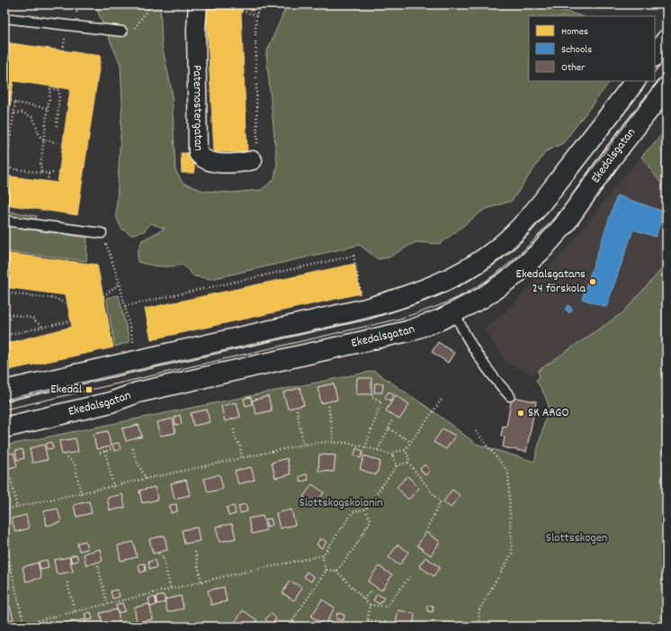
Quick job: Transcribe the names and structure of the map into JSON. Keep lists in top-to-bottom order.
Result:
{
  "streets": {
    "street": ["Paternostergatan", "Ekedalsgatan"]
  },
  "parks": ["Slottskogskolonin", "Slottsskogen"],
  "places": {
    "other": ["Ekedalsgatans 24 förskola", "SK ARGO"],
    "transit": ["Ekedal"]
  },
  "legend": ["Homes", "Schools", "Other"]
}
